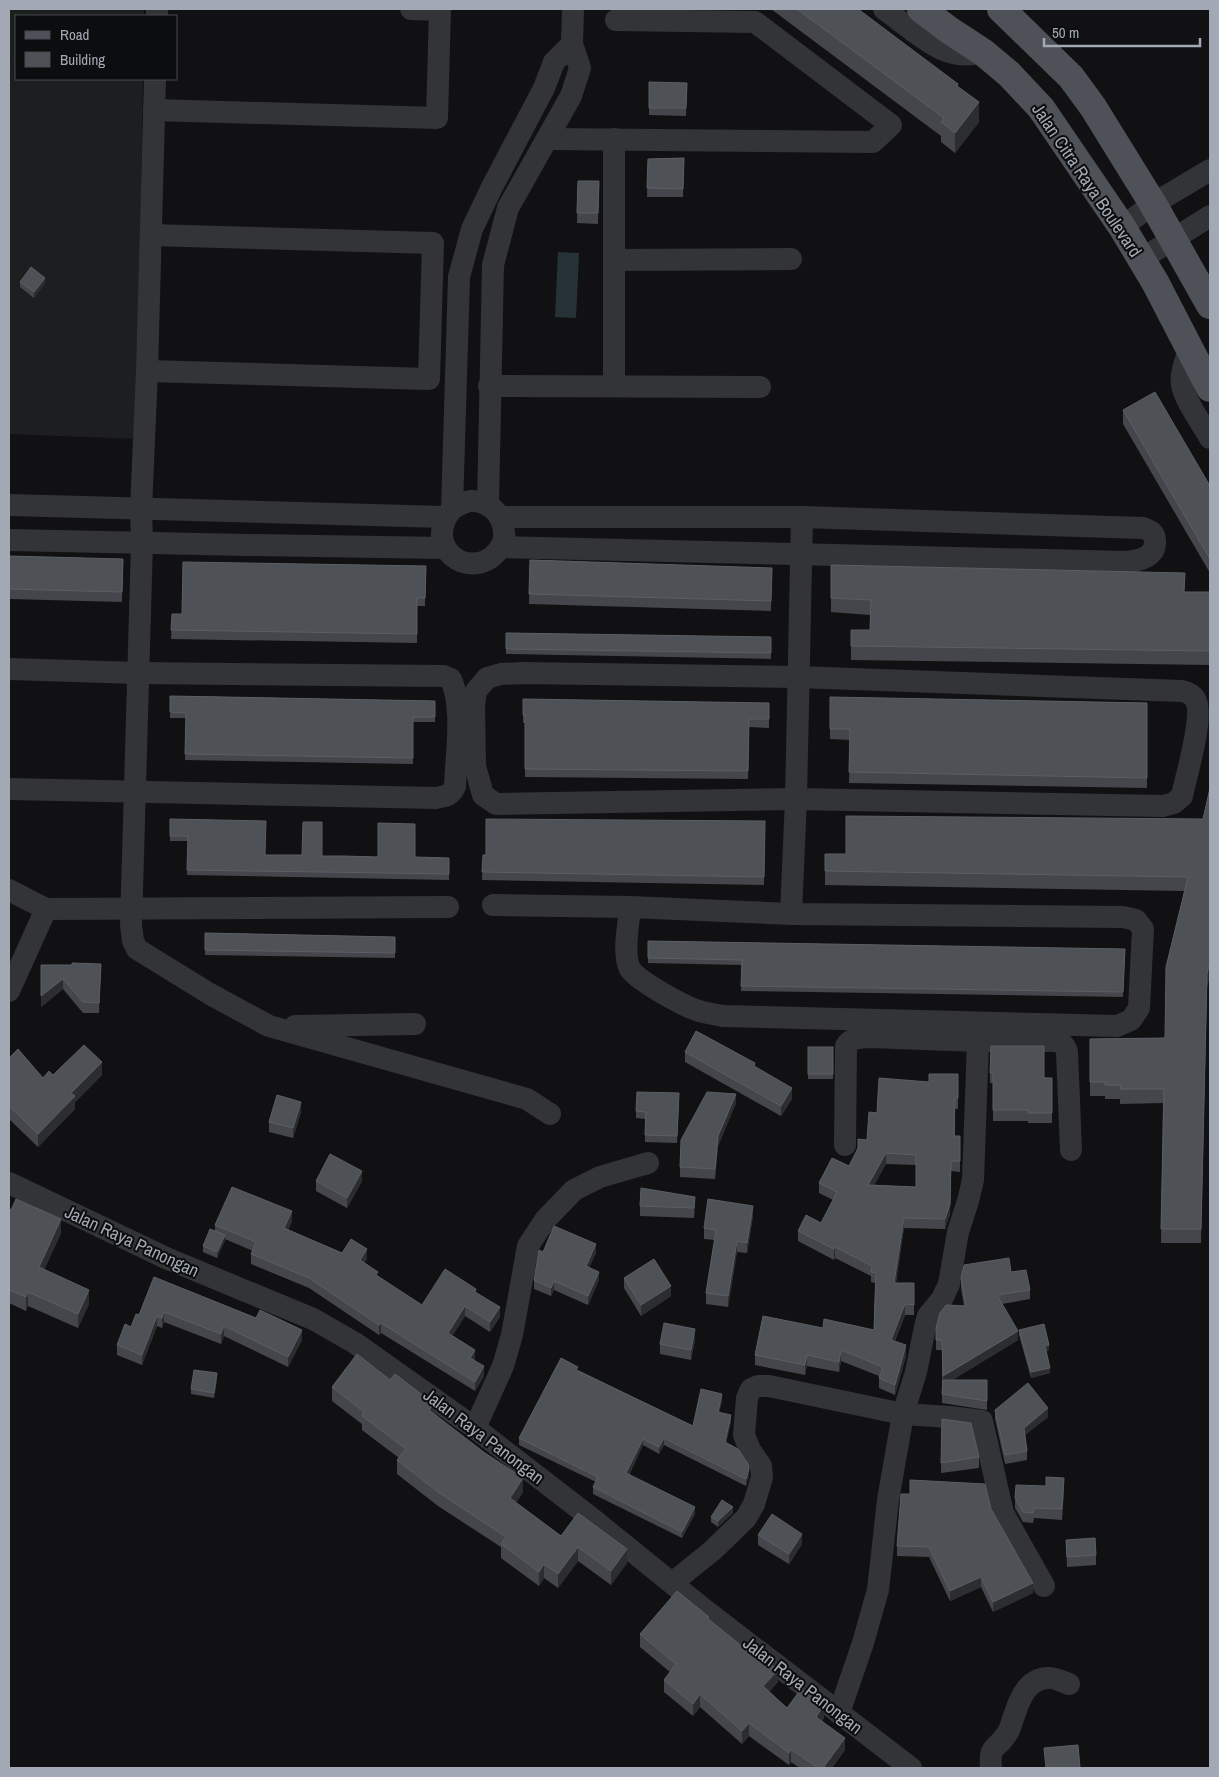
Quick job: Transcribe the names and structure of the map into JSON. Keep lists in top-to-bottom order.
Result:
{
  "streets": {
    "main road": ["Jalan Citra Raya Boulevard"],
    "street": ["Jalan Raya Panongan"]
  },
  "legend": ["Road", "Building"],
  "scale_bar": "50 m"
}
